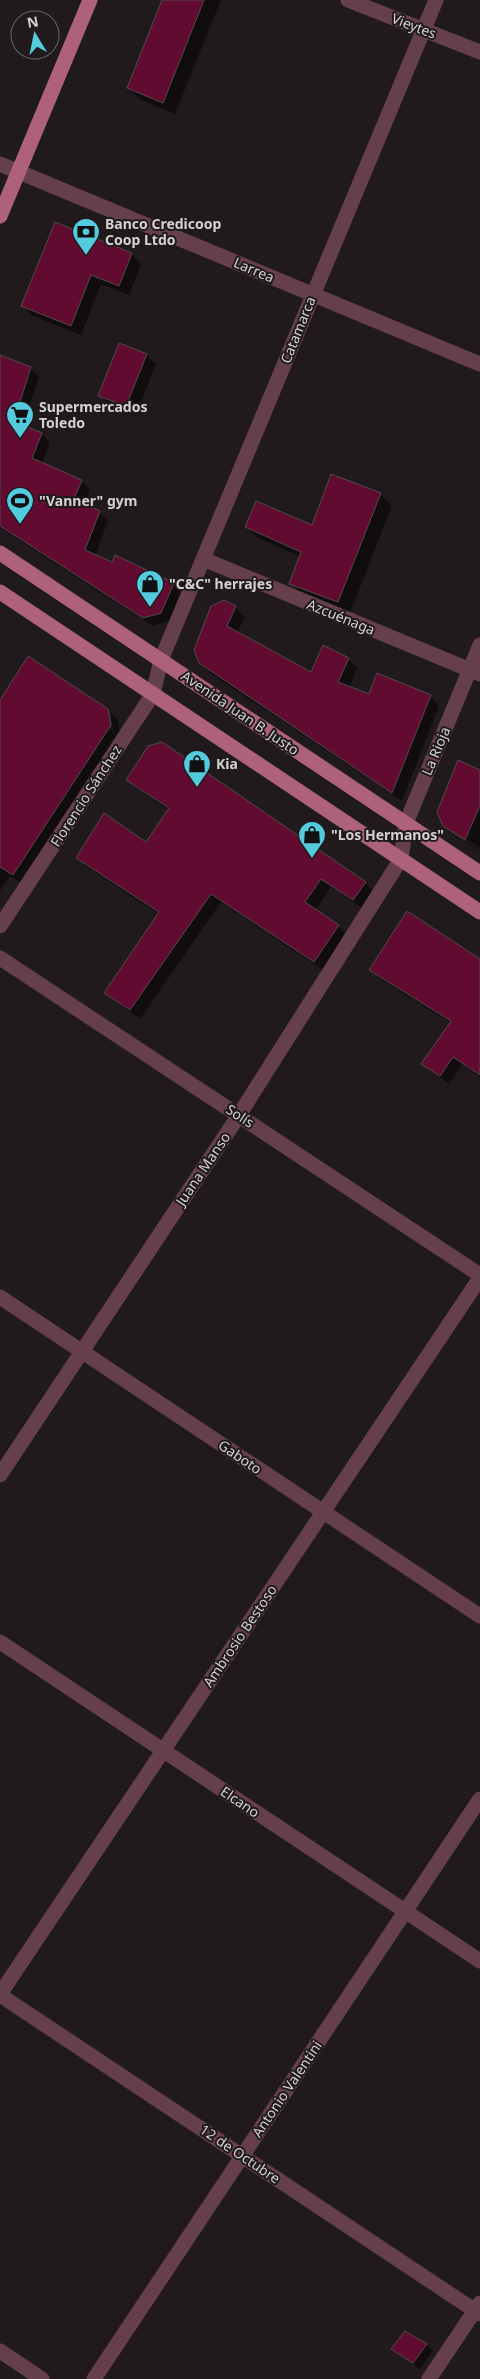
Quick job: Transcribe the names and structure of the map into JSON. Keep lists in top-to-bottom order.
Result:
{
  "streets": {
    "main road": ["Avenida Juan B. Justo"],
    "street": [
      "Vieytes",
      "Larrea",
      "Catamarca",
      "Azcuénaga",
      "La Rioja",
      "Florencio Sánchez",
      "Solís",
      "Juana Manso",
      "Gaboto",
      "Ambrosio Bestoso",
      "Elcano",
      "Antonio Valentini",
      "12 de Octubre"
    ]
  },
  "crossings": [
    ["Vieytes", "Catamarca"],
    ["Larrea", "Catamarca"],
    ["Catamarca", "Azcuénaga"],
    ["Catamarca", "Avenida Juan B. Justo"],
    ["Catamarca", "Florencio Sánchez"],
    ["Azcuénaga", "La Rioja"],
    ["Avenida Juan B. Justo", "La Rioja"],
    ["Avenida Juan B. Justo", "Florencio Sánchez"],
    ["La Rioja", "Juana Manso"],
    ["Solís", "Juana Manso"],
    ["Solís", "Ambrosio Bestoso"],
    ["Juana Manso", "Gaboto"],
    ["Gaboto", "Ambrosio Bestoso"],
    ["Ambrosio Bestoso", "Elcano"],
    ["Ambrosio Bestoso", "12 de Octubre"],
    ["Elcano", "Antonio Valentini"],
    ["Antonio Valentini", "12 de Octubre"]
  ],
  "places": {
    "bank": ["Banco Credicoop Coop Ltdo"],
    "supermarket": ["Supermercados Toledo"],
    "sports": ["\"Vanner\" gym"],
    "shop": ["\"C&C\" herrajes", "Kia", "\"Los Hermanos\""]
  },
  "north": "top"
}
